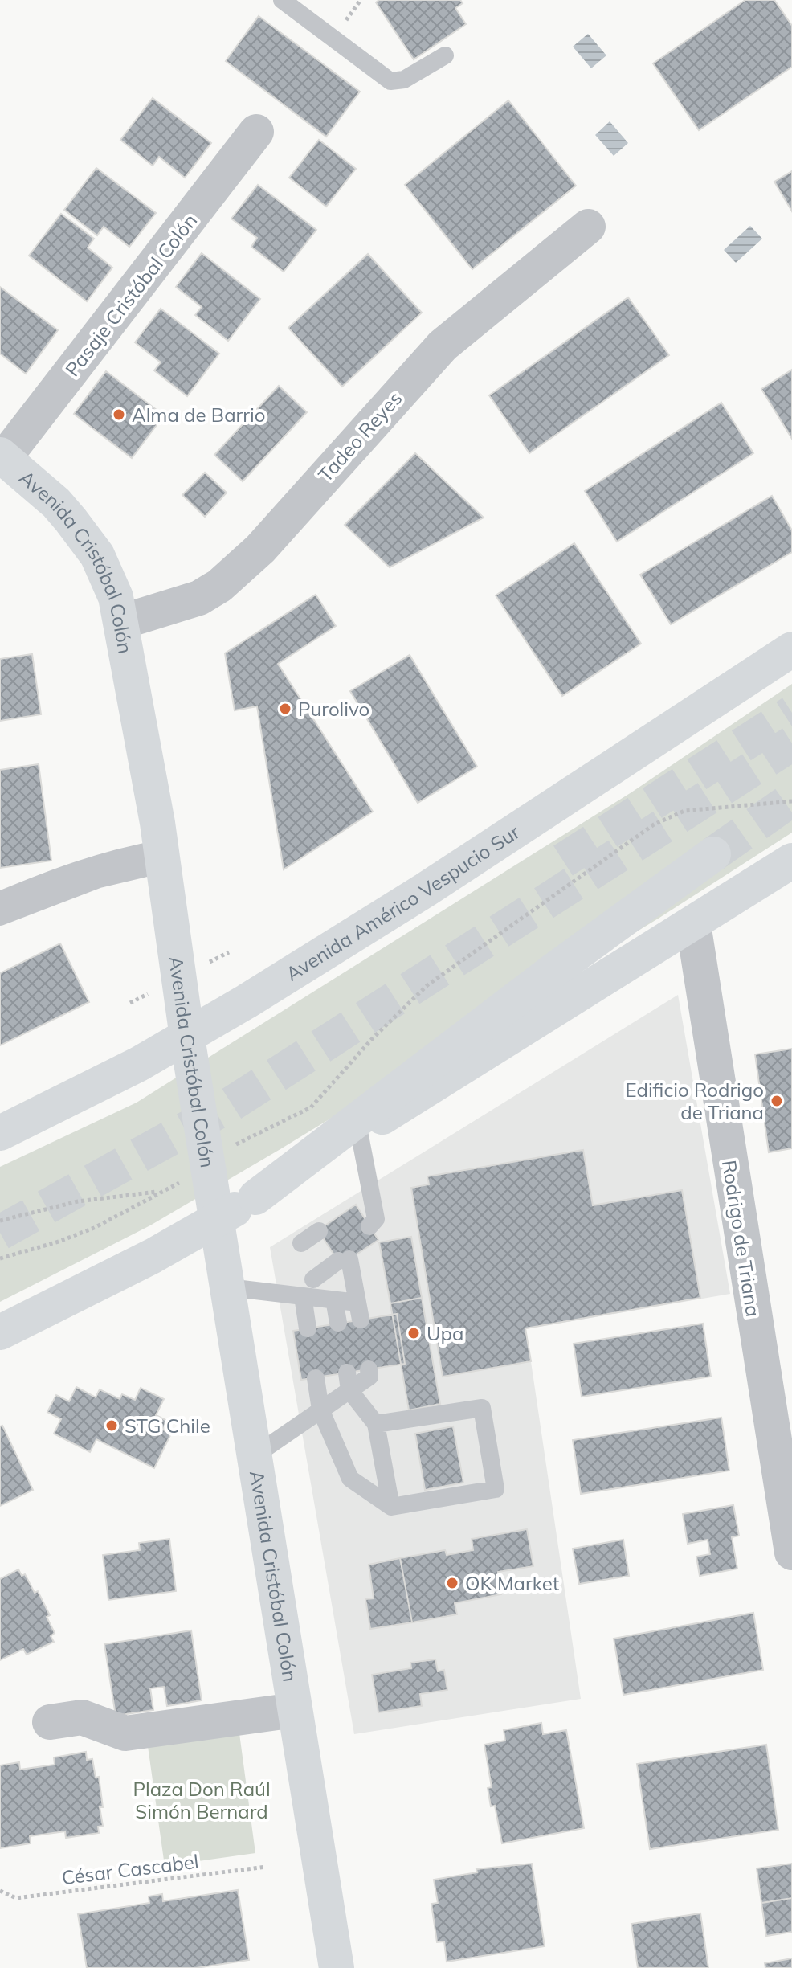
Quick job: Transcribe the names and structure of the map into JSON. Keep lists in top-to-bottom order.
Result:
{
  "streets": {
    "main road": ["Avenida Cristóbal Colón", "Avenida Américo Vespucio Sur"],
    "street": ["Pasaje Cristóbal Colón", "Tadeo Reyes", "Rodrigo de Triana"],
    "path": ["César Cascabel"]
  },
  "crossings": [
    ["Pasaje Cristóbal Colón", "Avenida Cristóbal Colón"],
    ["Tadeo Reyes", "Avenida Cristóbal Colón"],
    ["Avenida Cristóbal Colón", "Avenida Américo Vespucio Sur"]
  ],
  "parks": ["Plaza Don Raúl Simón Bernard"],
  "places": [
    "Alma de Barrio",
    "Purolivo",
    "Edificio Rodrigo de Triana",
    "Upa",
    "STG Chile",
    "OK Market"
  ]
}
